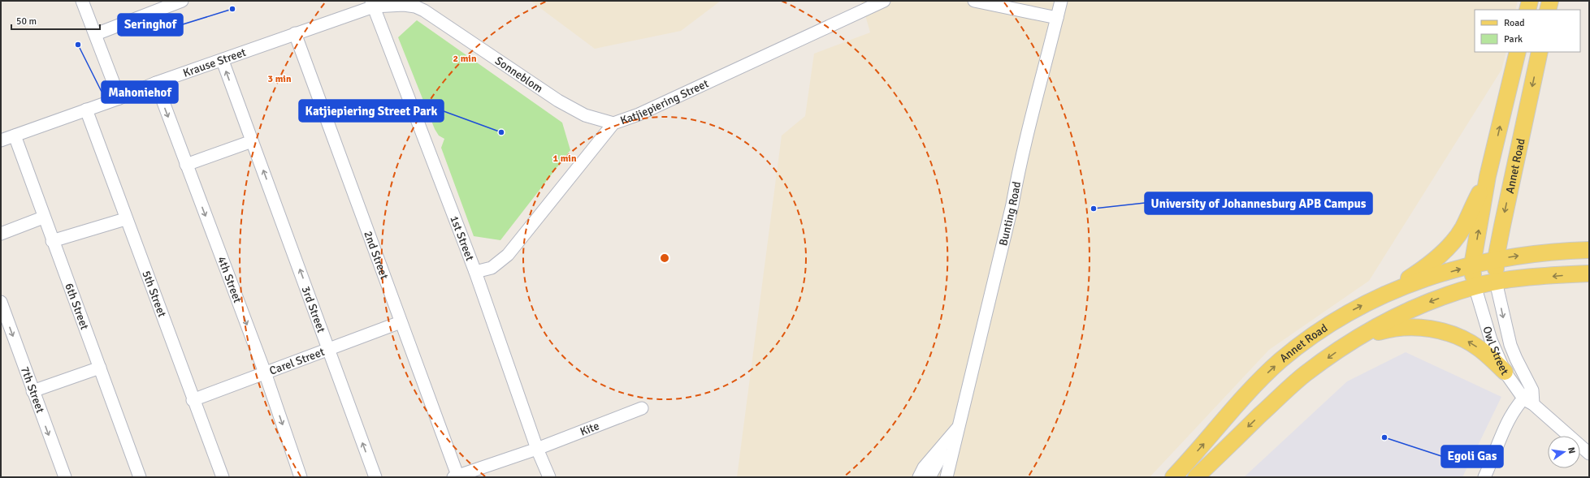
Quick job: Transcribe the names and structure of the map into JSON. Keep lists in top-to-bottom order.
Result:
{
  "streets": {
    "main road": ["Annet Road"],
    "street": [
      "Krause Street",
      "Sonneblom",
      "Katjiepiering Street",
      "Bunting Road",
      "1st Street",
      "2nd Street",
      "4th Street",
      "5th Street",
      "6th Street",
      "3rd Street",
      "Owl Street",
      "Carel Street",
      "7th Street",
      "Kite"
    ]
  },
  "crossings": [
    ["Krause Street", "Sonneblom"],
    ["Krause Street", "1st Street"],
    ["Krause Street", "2nd Street"],
    ["Krause Street", "4th Street"],
    ["Krause Street", "5th Street"],
    ["Krause Street", "6th Street"],
    ["Krause Street", "3rd Street"],
    ["Sonneblom", "Katjiepiering Street"],
    ["Sonneblom", "1st Street"],
    ["Katjiepiering Street", "1st Street"],
    ["Annet Road", "Owl Street"],
    ["1st Street", "Kite"],
    ["2nd Street", "Carel Street"],
    ["2nd Street", "Kite"],
    ["4th Street", "Carel Street"],
    ["5th Street", "Carel Street"],
    ["3rd Street", "Carel Street"]
  ],
  "one_way": ["4th Street", "3rd Street", "7th Street"],
  "places": [
    "Seringhof",
    "Mahoniehof",
    "Katjiepiering Street Park",
    "University of Johannesburg APB Campus",
    "Egoli Gas"
  ],
  "legend": ["Road", "Park"],
  "scale_bar": "50 m",
  "north": "right",
  "rings": ["2 min", "3 min", "1 min"]
}
